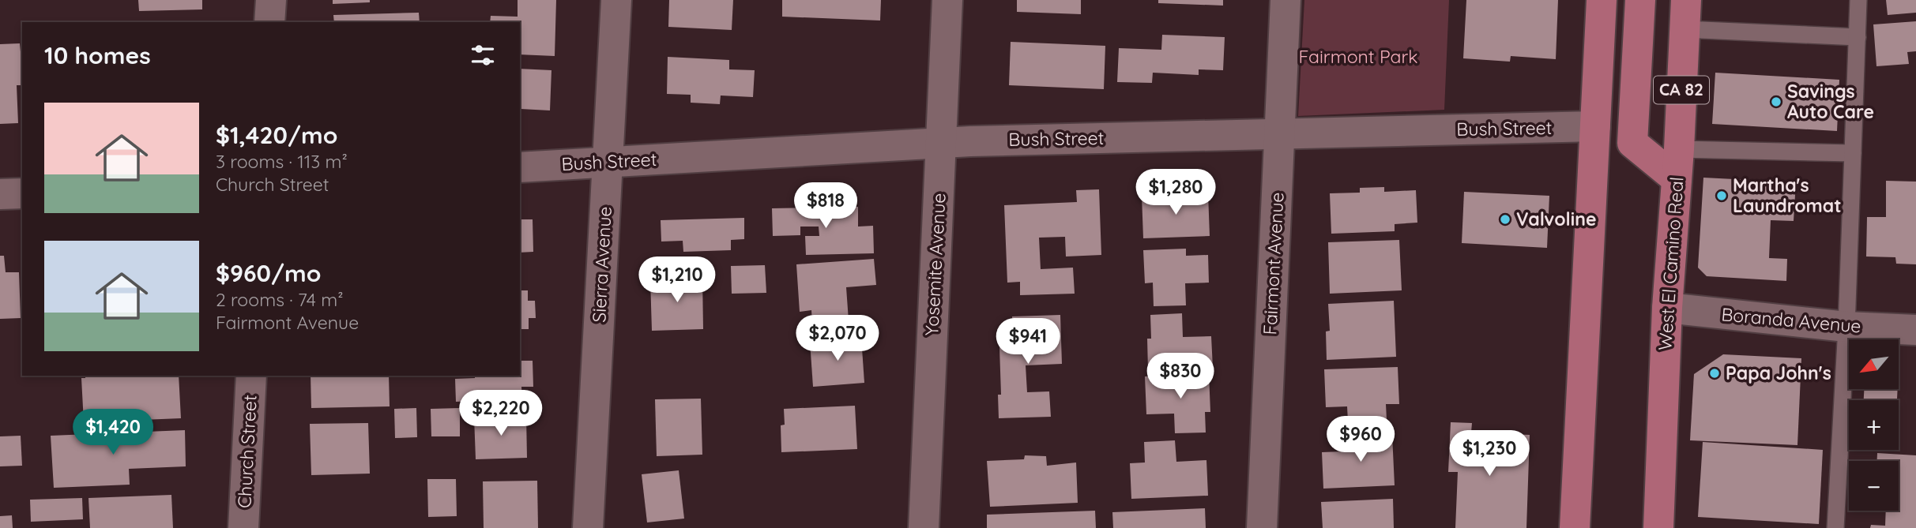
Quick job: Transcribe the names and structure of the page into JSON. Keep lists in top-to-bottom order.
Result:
{
  "streets": {
    "main road": ["CA 82", "West El Camino Real"],
    "street": [
      "Bush Street",
      "Fairmont Avenue",
      "Sierra Avenue",
      "Yosemite Avenue",
      "Boranda Avenue",
      "Church Street"
    ]
  },
  "crossings": [
    ["Bush Street", "Fairmont Avenue"],
    ["Bush Street", "Sierra Avenue"],
    ["Bush Street", "Yosemite Avenue"],
    ["West El Camino Real", "Boranda Avenue"]
  ],
  "parks": ["Fairmont Park"],
  "places": [
    "Savings Auto Care",
    "Martha's Laundromat",
    "Valvoline",
    "Papa John's"
  ],
  "north": "bottom left",
  "page": {
    "heading": "10 homes",
    "list": [
      {
        "name": "$1,420/mo",
        "note": "3 rooms · 113 m² · Church Street"
      },
      {
        "name": "$960/mo",
        "note": "2 rooms · 74 m² · Fairmont Avenue"
      }
    ],
    "price": [
      "$1,280",
      "$818",
      "$1,210",
      "$2,070",
      "$941",
      "$830",
      "$2,220",
      "$1,420",
      "$960",
      "$1,230"
    ],
    "map_buttons": ["+", "−"]
  }
}
